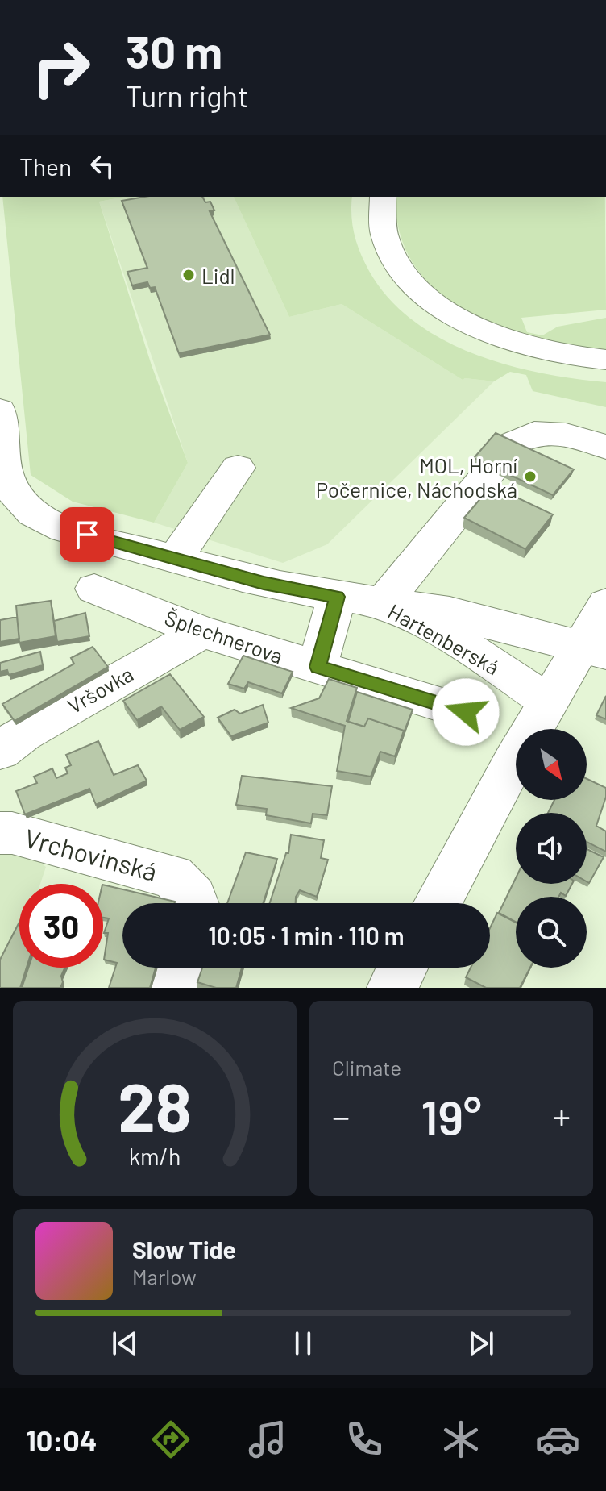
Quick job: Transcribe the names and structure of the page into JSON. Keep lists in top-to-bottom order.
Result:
{
  "streets": {
    "main road": [
      "Šplechnerova",
      "Hartenberská",
      "Vršovka",
      "Vrchovinská"
    ]
  },
  "crossings": [
    ["Šplechnerova", "Vršovka"]
  ],
  "places": ["Lidl", "MOL, Horní Počernice, Náchodská"],
  "north": "bottom right",
  "page": {
    "turn": ["30 m", "Turn right"],
    "then": "Then",
    "limit": "30",
    "trip": "10:05 · 1 min · 110 m",
    "tile": "Climate",
    "heat": ["−", "19°", "+"],
    "song": ["Slow Tide", "Marlow"],
    "tabs": "10:04",
    "gauge": ["28", "km/h"]
  }
}
